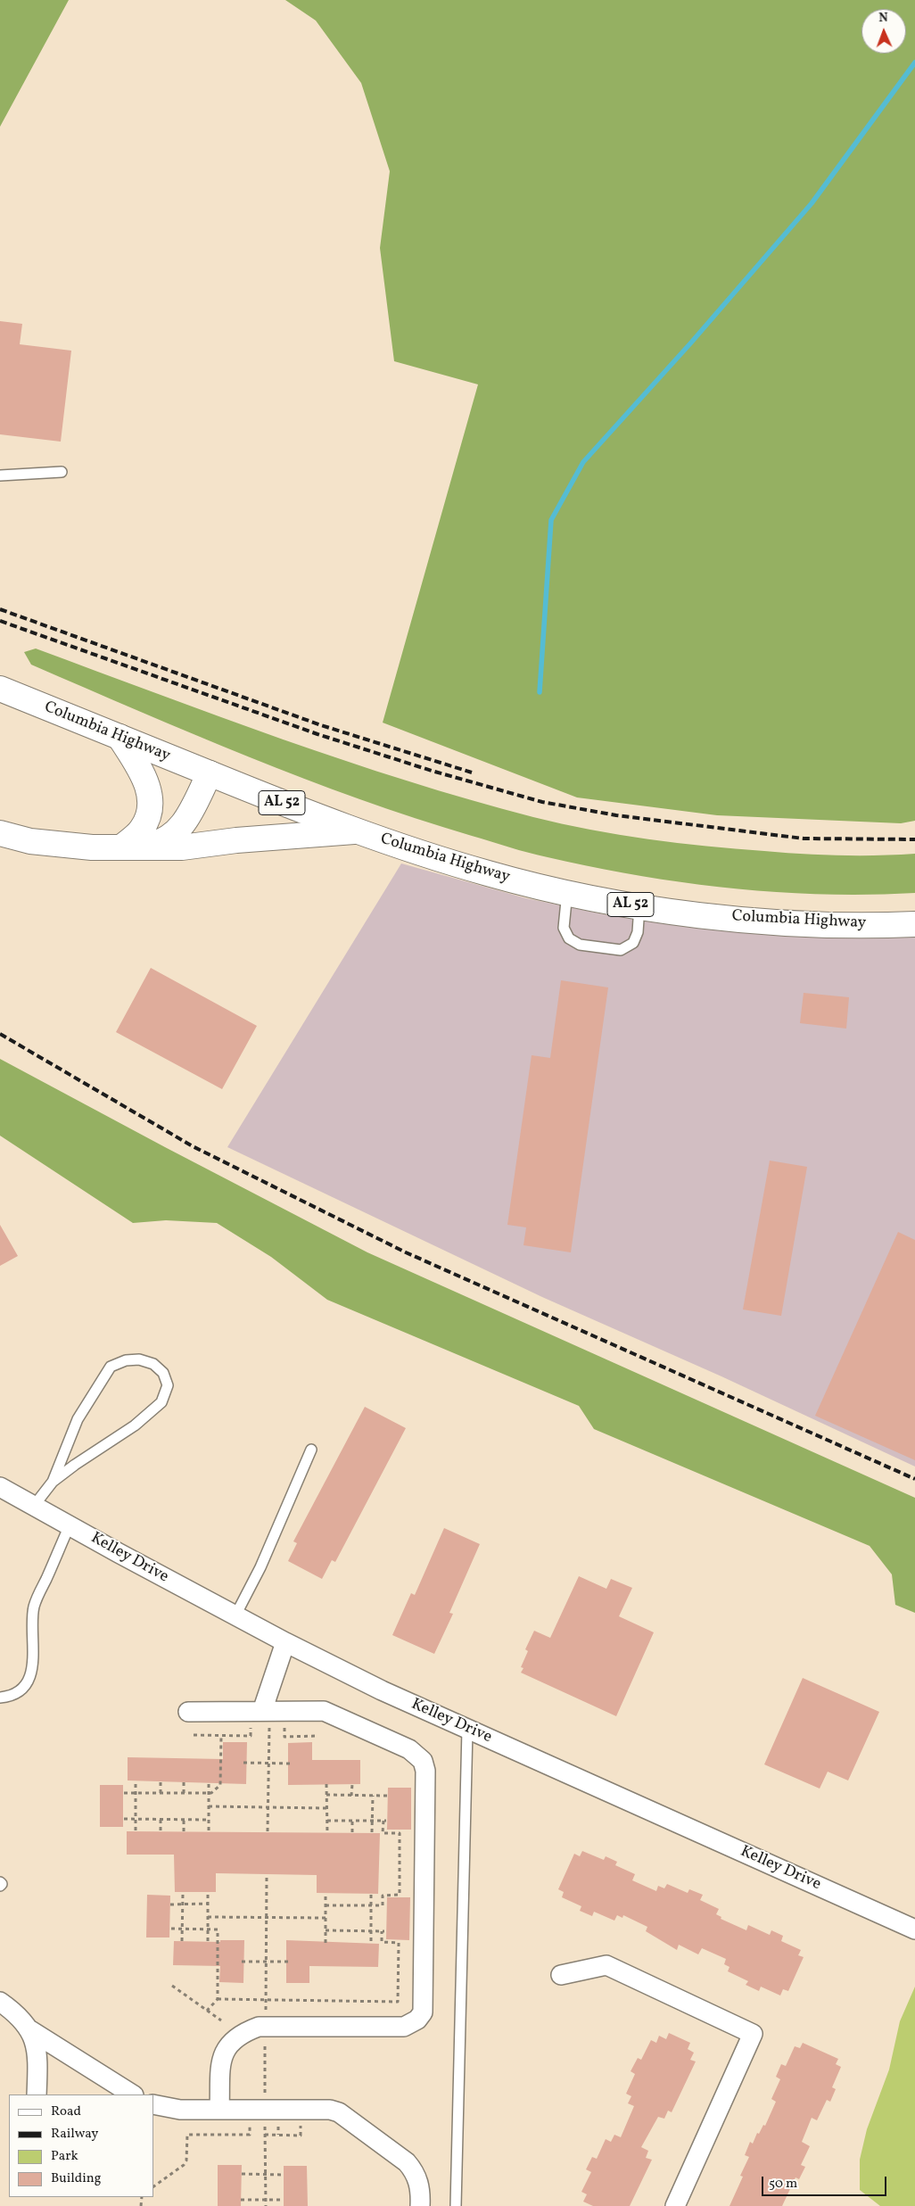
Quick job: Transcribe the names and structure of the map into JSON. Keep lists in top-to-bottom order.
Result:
{
  "streets": {
    "main road": ["Columbia Highway", "AL 52"],
    "street": ["Kelley Drive"]
  },
  "legend": [
    "Road",
    "Railway",
    "Park",
    "Building"
  ],
  "scale_bar": "50 m",
  "north": "top"
}
